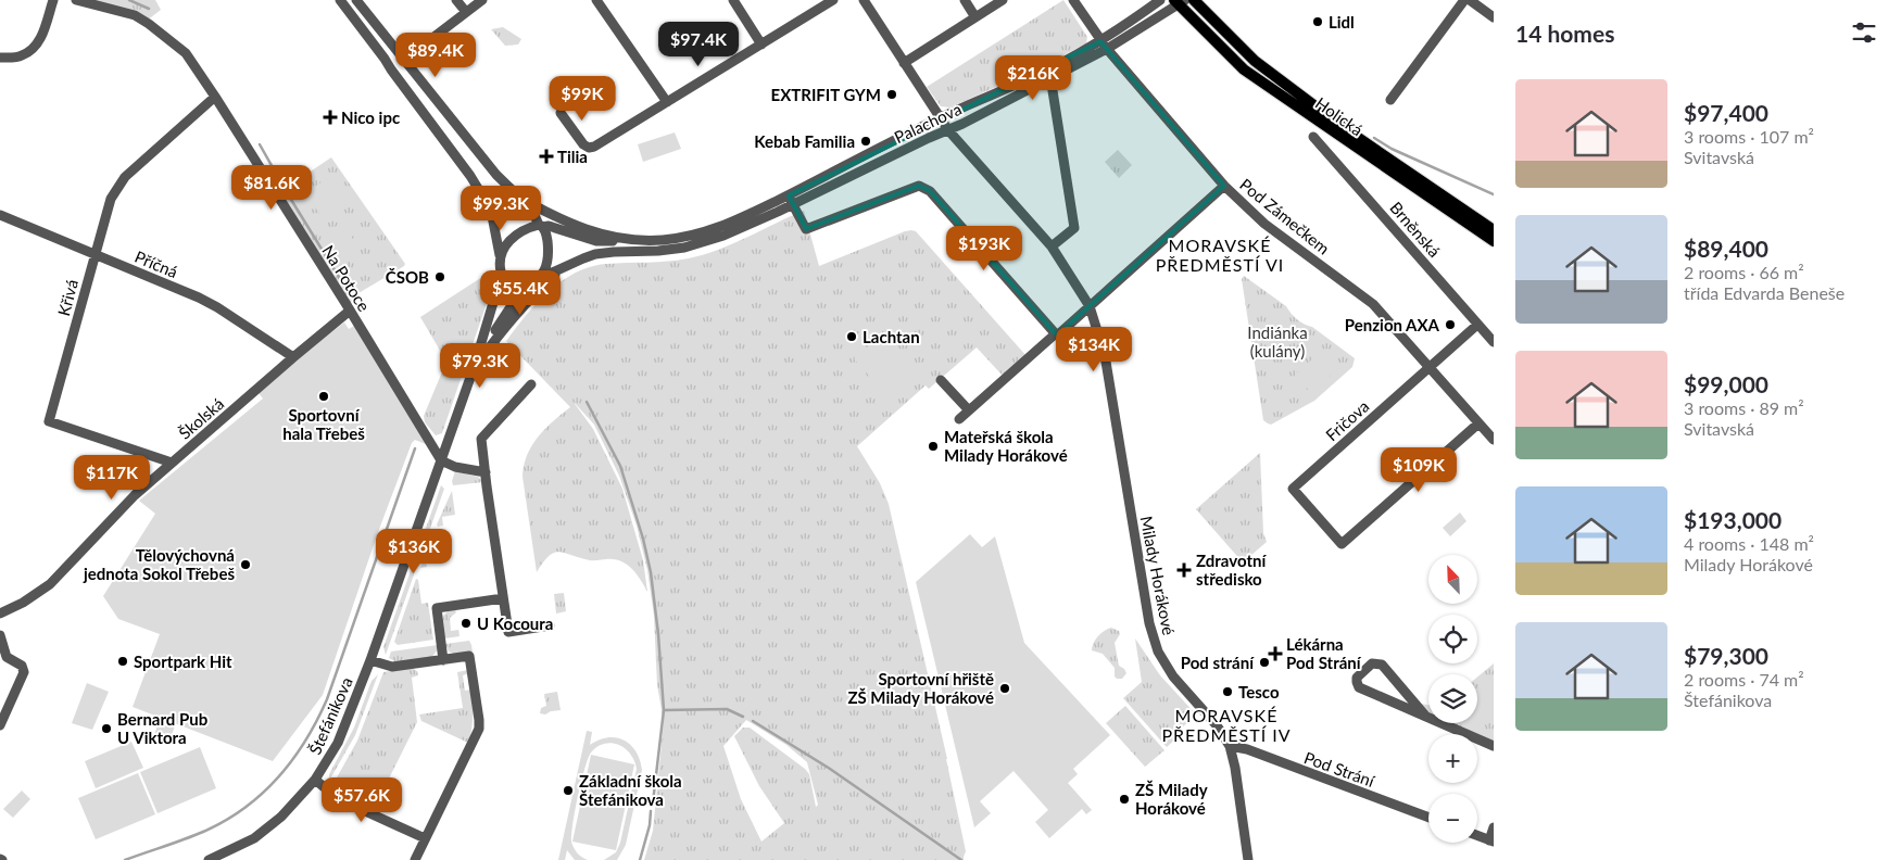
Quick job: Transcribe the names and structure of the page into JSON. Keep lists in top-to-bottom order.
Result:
{
  "streets": {
    "main road": ["Holická"],
    "street": [
      "Palachova",
      "Pod Zámečkem",
      "Brněnská",
      "Příčná",
      "Na Potoce",
      "Křivá",
      "Školská",
      "Fričova",
      "Milady Horákové",
      "Štefánikova",
      "Pod Strání"
    ]
  },
  "crossings": [
    ["Holická", "Palachova"],
    ["Palachova", "Pod Zámečkem"],
    ["Palachova", "Milady Horákové"],
    ["Palachova", "Štefánikova"],
    ["Pod Zámečkem", "Fričova"],
    ["Brněnská", "Fričova"],
    ["Příčná", "Křivá"],
    ["Příčná", "Školská"],
    ["Na Potoce", "Křivá"],
    ["Na Potoce", "Školská"],
    ["Na Potoce", "Štefánikova"],
    ["Křivá", "Školská"],
    ["Milady Horákové", "Pod Strání"]
  ],
  "districts": ["MORAVSKÉ PŘEDMĚSTÍ VI", "MORAVSKÉ PŘEDMĚSTÍ IV"],
  "parks": ["Indiánka (kulány)"],
  "places": {
    "other": [
      "Lidl",
      "EXTRIFIT GYM",
      "Kebab Familia",
      "ČSOB",
      "Penzion AXA",
      "Lachtan",
      "Sportovní hala Třebeš",
      "Mateřská škola Milady Horákové",
      "Tělovýchovná jednota Sokol Třebeš",
      "U Kocoura",
      "Sportpark Hit",
      "Pod strání",
      "Sportovní hřiště ZŠ Milady Horákové",
      "Tesco",
      "Bernard Pub U Viktora",
      "Základní škola Štefánikova",
      "ZŠ Milady Horákové"
    ],
    "health": [
      "Nico ipc",
      "Tilia",
      "Zdravotní středisko",
      "Lékárna Pod Strání"
    ]
  },
  "north": "top left",
  "page": {
    "heading": "14 homes",
    "price": [
      "$97.4K",
      "$89.4K",
      "$216K",
      "$99K",
      "$81.6K",
      "$99.3K",
      "$193K",
      "$55.4K",
      "$134K",
      "$79.3K",
      "$109K",
      "$117K",
      "$136K",
      "$57.6K"
    ],
    "list": [
      {
        "name": "$97,400",
        "note": "3 rooms · 107 m² · Svitavská"
      },
      {
        "name": "$89,400",
        "note": "2 rooms · 66 m² · třída Edvarda Beneše"
      },
      {
        "name": "$99,000",
        "note": "3 rooms · 89 m² · Svitavská"
      },
      {
        "name": "$193,000",
        "note": "4 rooms · 148 m² · Milady Horákové"
      },
      {
        "name": "$79,300",
        "note": "2 rooms · 74 m² · Štefánikova"
      }
    ],
    "map_buttons": ["+", "−"]
  }
}
